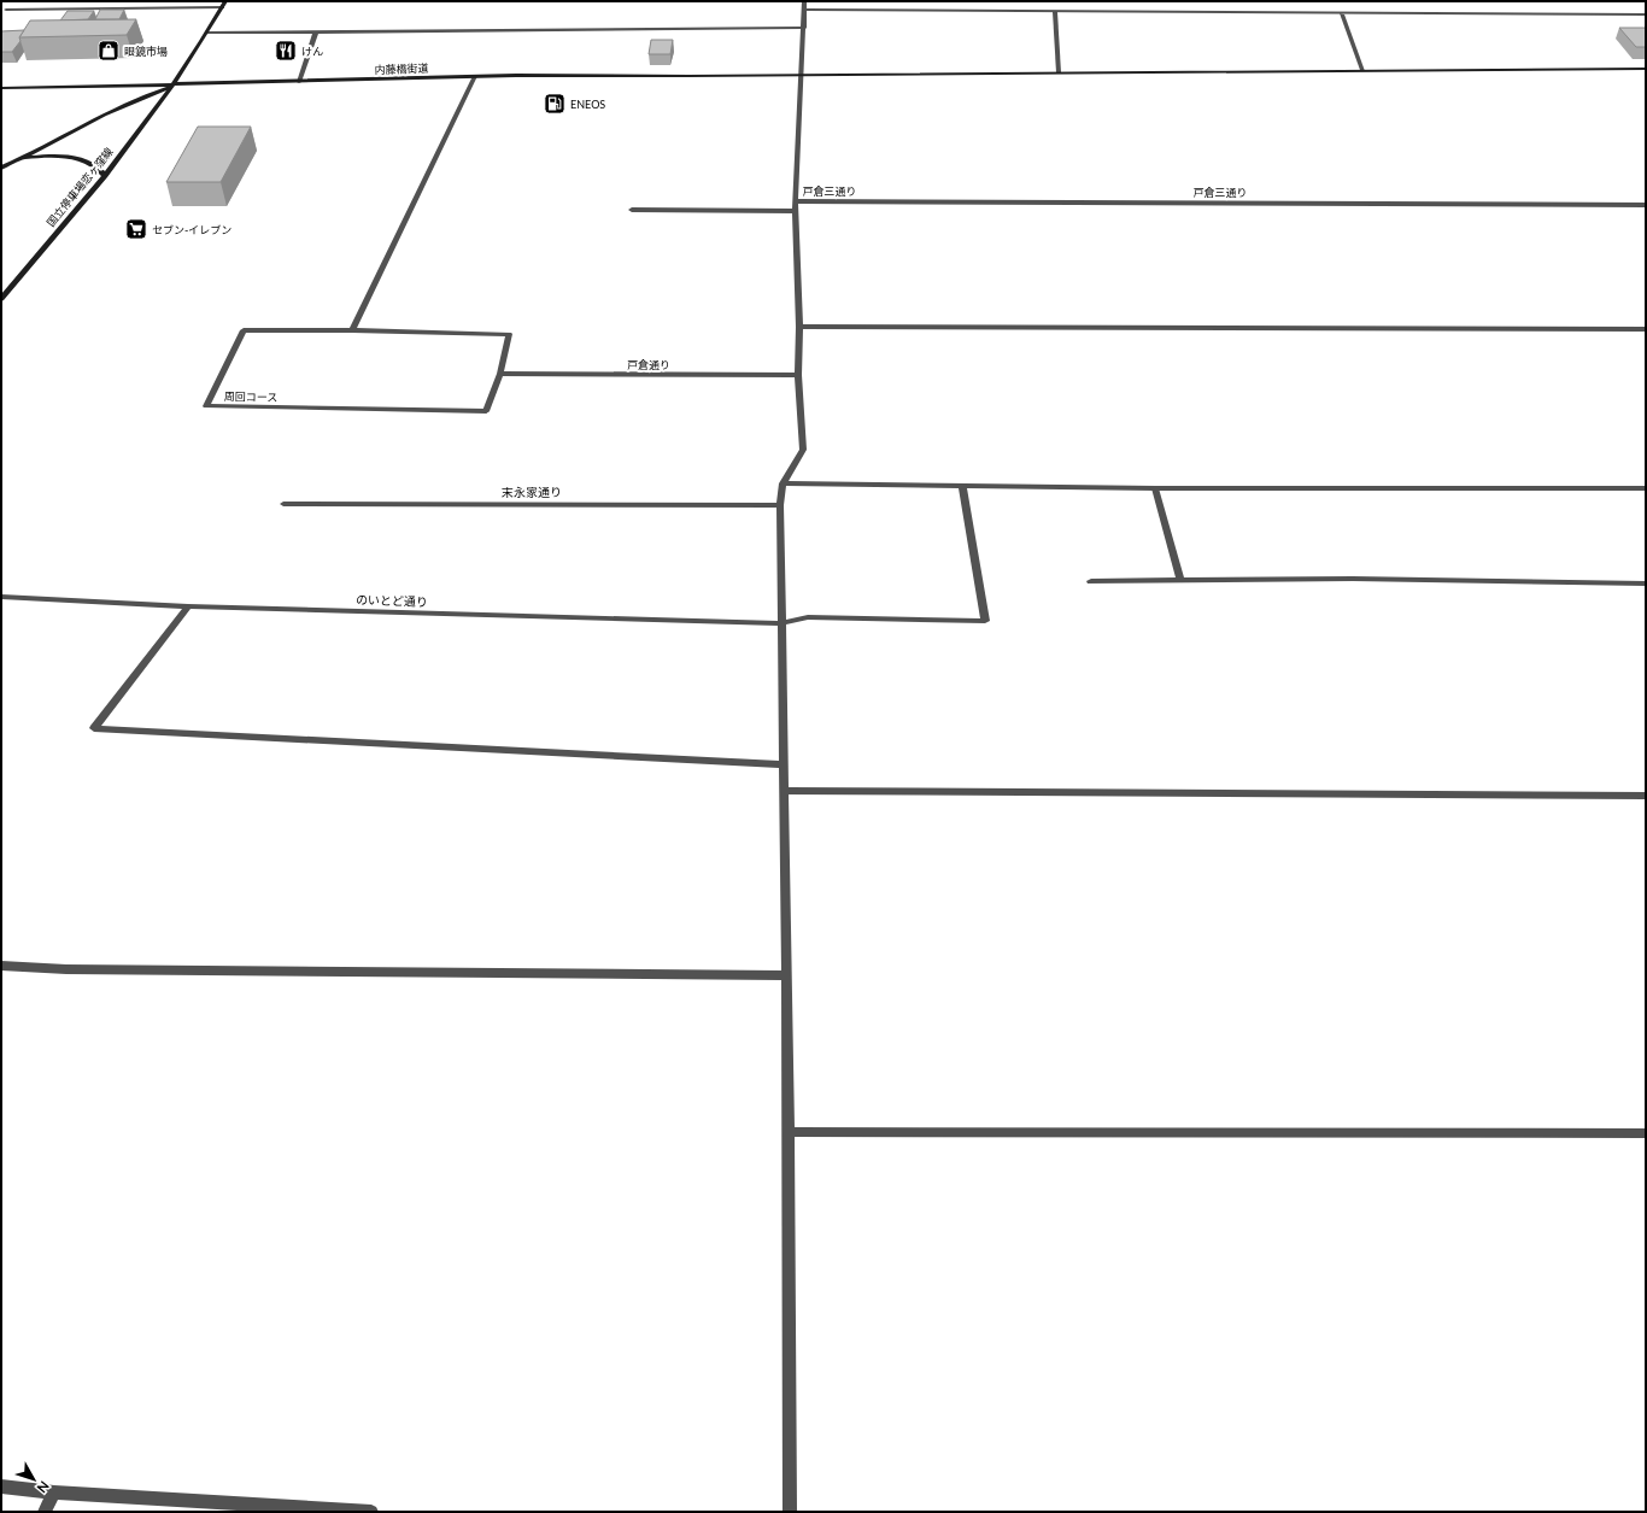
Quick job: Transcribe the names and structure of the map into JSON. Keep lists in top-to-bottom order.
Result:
{
  "streets": {
    "street": [
      "内藤橋街道",
      "国立停車場恋ヶ窪線",
      "戸倉三通り",
      "戸倉通り",
      "周回コース",
      "末永家通り",
      "のいとど通り"
    ]
  },
  "crossings": [
    ["内藤橋街道", "国立停車場恋ヶ窪線"],
    ["戸倉通り", "周回コース"]
  ],
  "places": {
    "shop": ["眼鏡市場"],
    "restaurant": ["けん"],
    "fuel station": ["ENEOS"],
    "supermarket": ["セブン-イレブン"]
  },
  "north": "bottom right"
}
